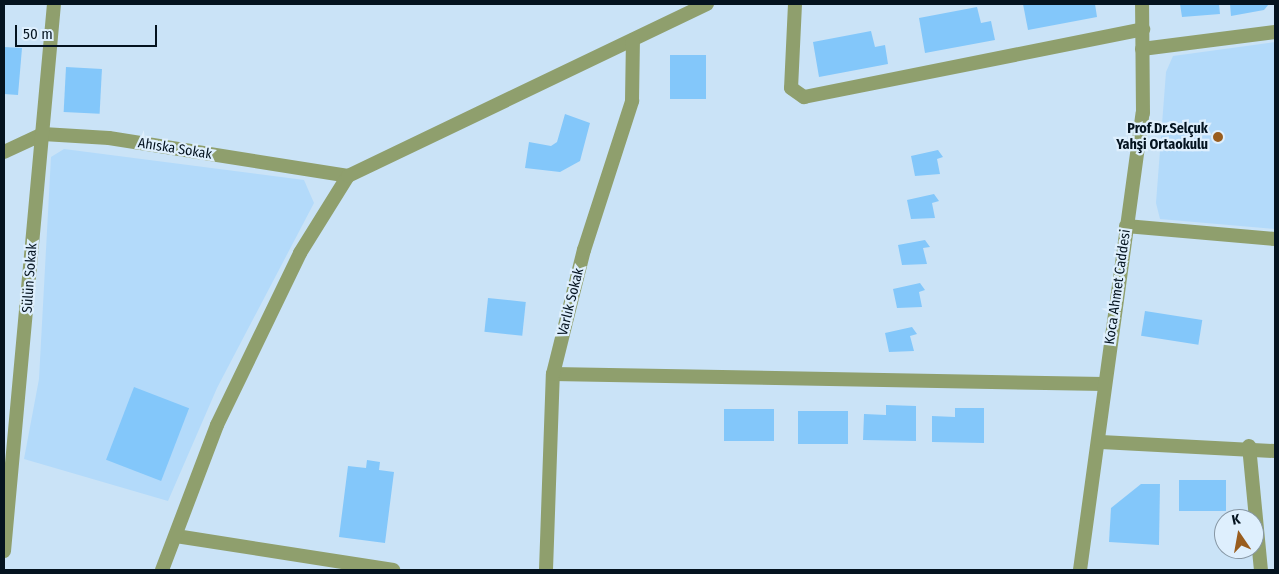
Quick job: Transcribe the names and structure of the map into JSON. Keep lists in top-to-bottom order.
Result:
{
  "streets": {
    "street": [
      "Ahıska Sokak",
      "Sülün Sokak",
      "Koca Ahmet Caddesi",
      "Varlık Sokak"
    ]
  },
  "crossings": [
    ["Ahıska Sokak", "Sülün Sokak"]
  ],
  "places": ["Prof.Dr.Selçuk Yahşi Ortaokulu"],
  "scale_bar": "50 m",
  "north": "top"
}
